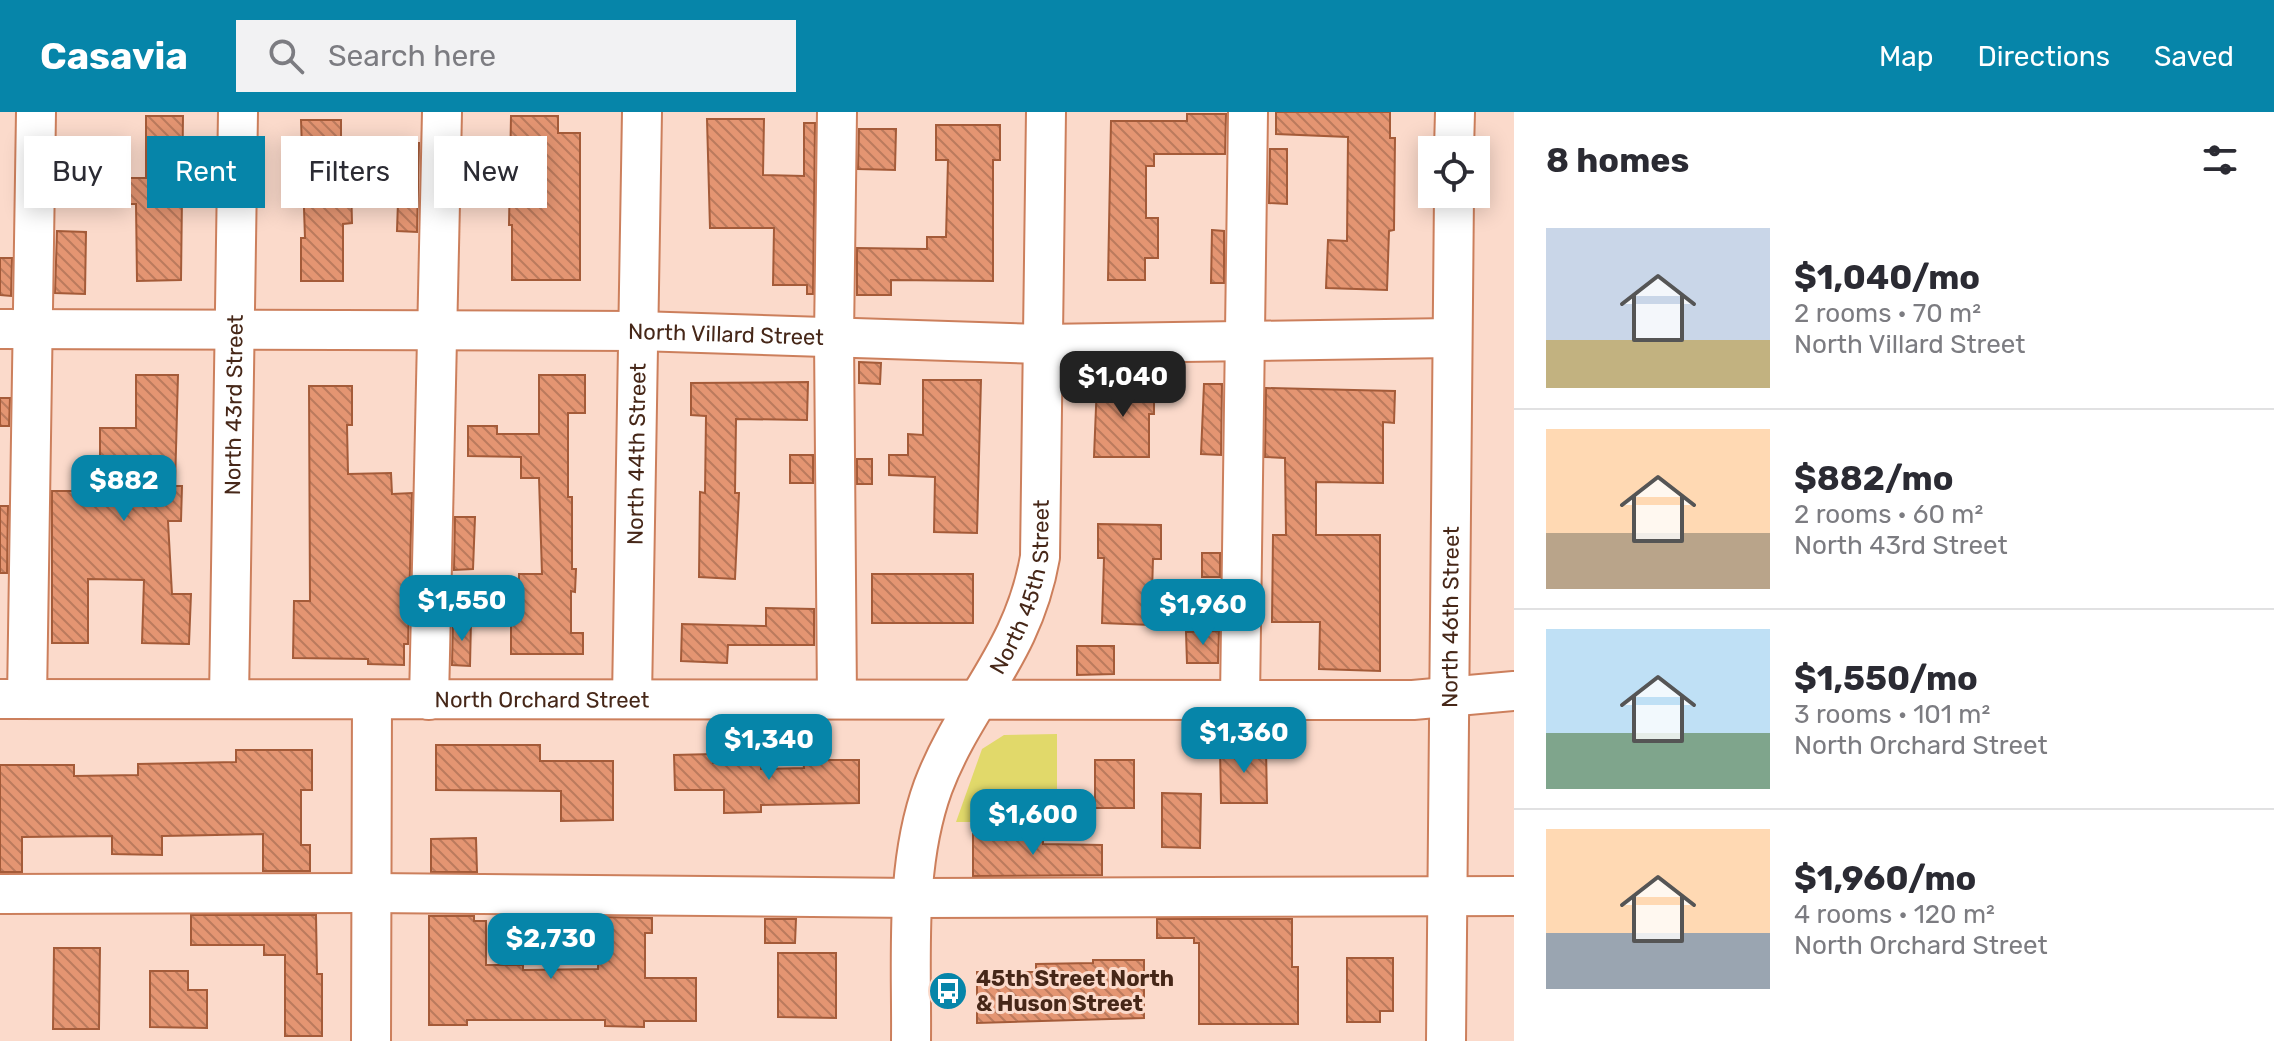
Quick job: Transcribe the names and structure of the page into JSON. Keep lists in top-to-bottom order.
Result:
{
  "streets": {
    "street": [
      "North Villard Street",
      "North 43rd Street",
      "North 44th Street",
      "North 45th Street",
      "North 46th Street",
      "North Orchard Street"
    ]
  },
  "crossings": [
    ["North Villard Street", "North 43rd Street"],
    ["North Villard Street", "North 44th Street"],
    ["North Villard Street", "North 45th Street"],
    ["North Villard Street", "North 46th Street"],
    ["North 43rd Street", "North Orchard Street"],
    ["North 44th Street", "North Orchard Street"],
    ["North 45th Street", "North Orchard Street"],
    ["North 46th Street", "North Orchard Street"]
  ],
  "places": {
    "bus stop": ["45th Street North & Huson Street"]
  },
  "page": {
    "header": "Casavia",
    "search": "Search here",
    "nav": ["Map", "Directions", "Saved"],
    "heading": "8 homes",
    "chip": [
      "Buy",
      "Rent",
      "Filters",
      "New"
    ],
    "list": [
      {
        "name": "$1,040/mo",
        "note": "2 rooms · 70 m² · North Villard Street"
      },
      {
        "name": "$882/mo",
        "note": "2 rooms · 60 m² · North 43rd Street"
      },
      {
        "name": "$1,550/mo",
        "note": "3 rooms · 101 m² · North Orchard Street"
      },
      {
        "name": "$1,960/mo",
        "note": "4 rooms · 120 m² · North Orchard Street"
      }
    ],
    "price": [
      "$1,040",
      "$882",
      "$1,550",
      "$1,960",
      "$1,360",
      "$1,340",
      "$1,600",
      "$2,730"
    ]
  }
}
